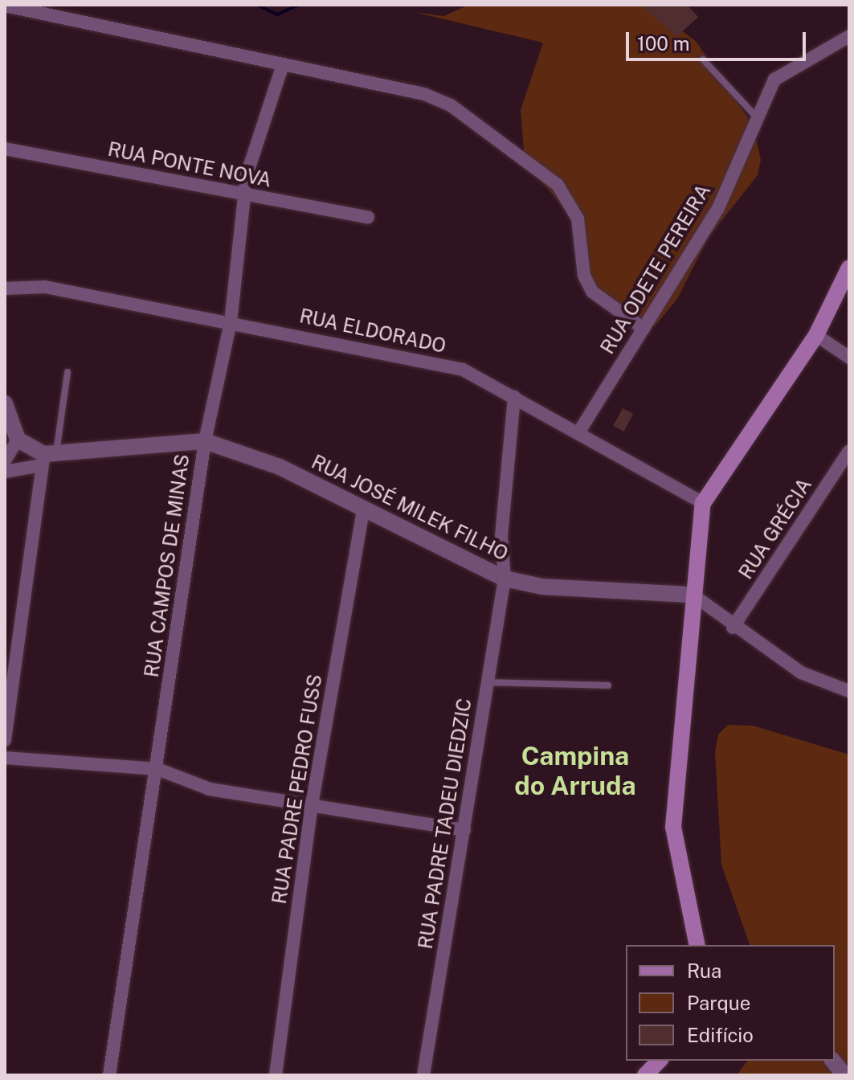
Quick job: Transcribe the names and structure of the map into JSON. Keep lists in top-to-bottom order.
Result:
{
  "streets": {
    "street": [
      "RUA PONTE NOVA",
      "RUA ODETE PEREIRA",
      "RUA ELDORADO",
      "RUA JOSÉ MILEK FILHO",
      "RUA GRÉCIA",
      "RUA CAMPOS DE MINAS",
      "RUA PADRE PEDRO FUSS",
      "RUA PADRE TADEU DIEDZIC"
    ]
  },
  "crossings": [
    ["RUA PONTE NOVA", "RUA CAMPOS DE MINAS"],
    ["RUA ODETE PEREIRA", "RUA ELDORADO"],
    ["RUA ELDORADO", "RUA CAMPOS DE MINAS"],
    ["RUA ELDORADO", "RUA PADRE TADEU DIEDZIC"],
    ["RUA JOSÉ MILEK FILHO", "RUA CAMPOS DE MINAS"],
    ["RUA JOSÉ MILEK FILHO", "RUA PADRE PEDRO FUSS"],
    ["RUA JOSÉ MILEK FILHO", "RUA PADRE TADEU DIEDZIC"]
  ],
  "districts": ["Campina do Arruda"],
  "legend": ["Rua", "Parque", "Edifício"],
  "scale_bar": "100 m"
}
